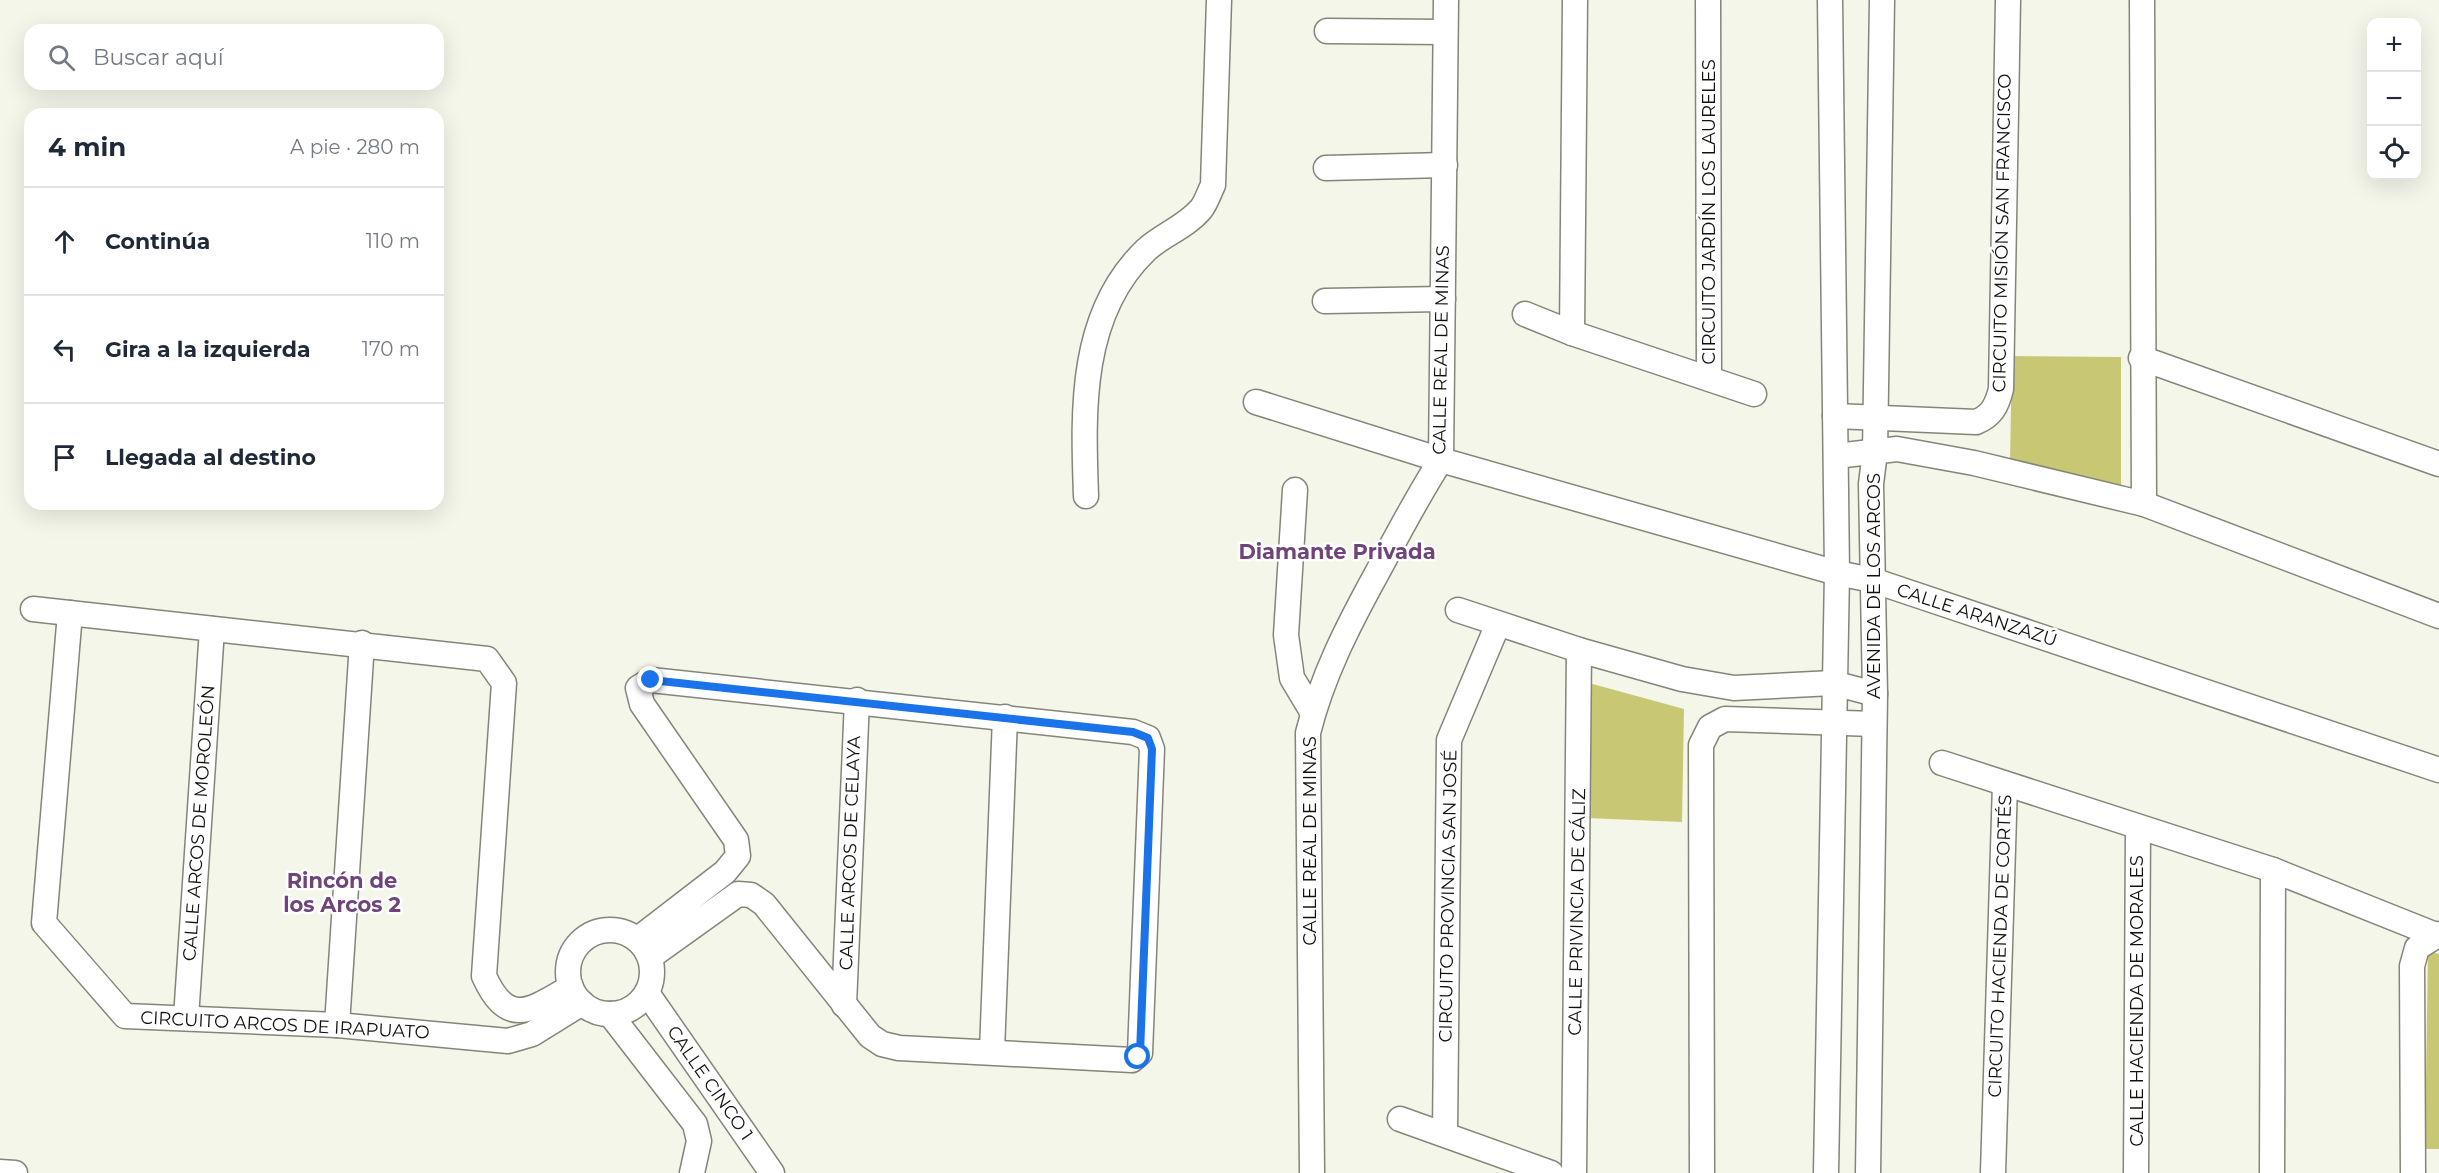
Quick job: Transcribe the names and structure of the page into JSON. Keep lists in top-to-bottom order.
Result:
{
  "streets": {
    "street": [
      "CIRCUITO JARDÍN LOS LAURELES",
      "CIRCUITO MISIÓN SAN FRANCISCO",
      "CALLE REAL DE MINAS",
      "AVENIDA DE LOS ARCOS",
      "CALLE ARANZAZÚ",
      "CALLE ARCOS DE MOROLEÓN",
      "CALLE ARCOS DE CELAYA",
      "CIRCUITO PROVINCIA SAN JOSÉ",
      "CALLE PRIVINCIA DE CÁLIZ",
      "CIRCUITO HACIENDA DE CORTÉS",
      "CALLE HACIENDA DE MORALES",
      "CIRCUITO ARCOS DE IRAPUATO",
      "CALLE CINCO 1"
    ]
  },
  "crossings": [
    ["CIRCUITO MISIÓN SAN FRANCISCO", "AVENIDA DE LOS ARCOS"],
    ["CALLE REAL DE MINAS", "CALLE ARANZAZÚ"],
    ["AVENIDA DE LOS ARCOS", "CALLE ARANZAZÚ"],
    ["CALLE ARCOS DE MOROLEÓN", "CIRCUITO ARCOS DE IRAPUATO"],
    ["CIRCUITO HACIENDA DE CORTÉS", "CALLE HACIENDA DE MORALES"],
    ["CIRCUITO ARCOS DE IRAPUATO", "CALLE CINCO 1"]
  ],
  "districts": ["Diamante Privada", "Rincón de los Arcos 2"],
  "page": {
    "map_buttons": ["+", "−"],
    "search": "Buscar aquí",
    "heading": ["4 min", "A pie · 280 m"],
    "list": [
      ["Continúa", "110 m"],
      ["Gira a la izquierda", "170 m"],
      "Llegada al destino"
    ]
  }
}
